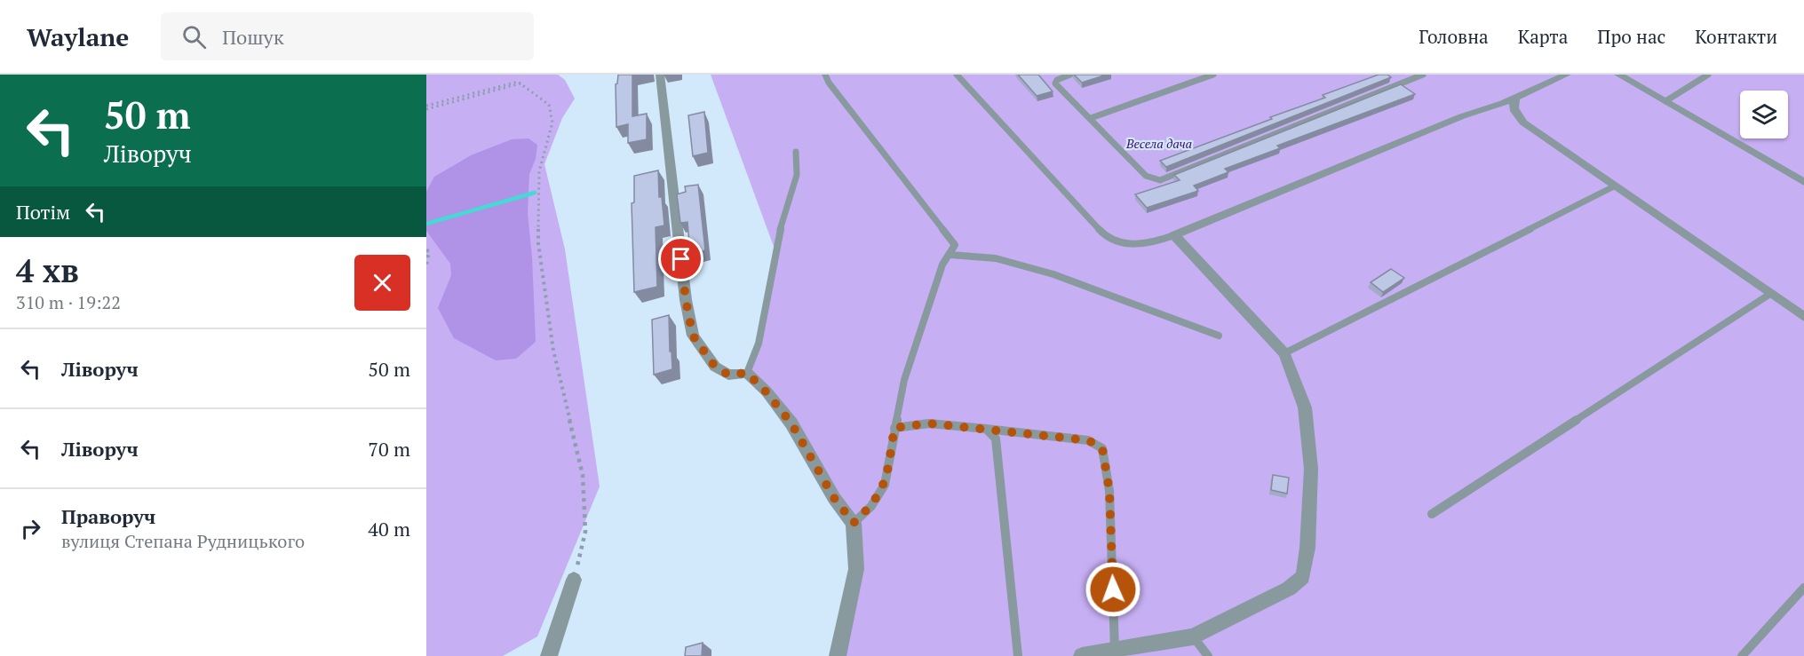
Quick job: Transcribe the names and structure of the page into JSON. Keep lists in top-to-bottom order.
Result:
{
  "parks": ["Весела дача"],
  "page": {
    "header": "Waylane",
    "search": "Пошук",
    "nav": [
      "Головна",
      "Карта",
      "Про нас",
      "Контакти"
    ],
    "turn": ["50 m", "Ліворуч"],
    "then": "Потім",
    "heading": ["4 хв", "310 m · 19:22"],
    "list": [
      {
        "name": "Ліворуч",
        "value": "50 m"
      },
      {
        "name": "Ліворуч",
        "value": "70 m"
      },
      {
        "name": "Праворуч",
        "note": "вулиця Степана Рудницького",
        "value": "40 m"
      }
    ]
  }
}
